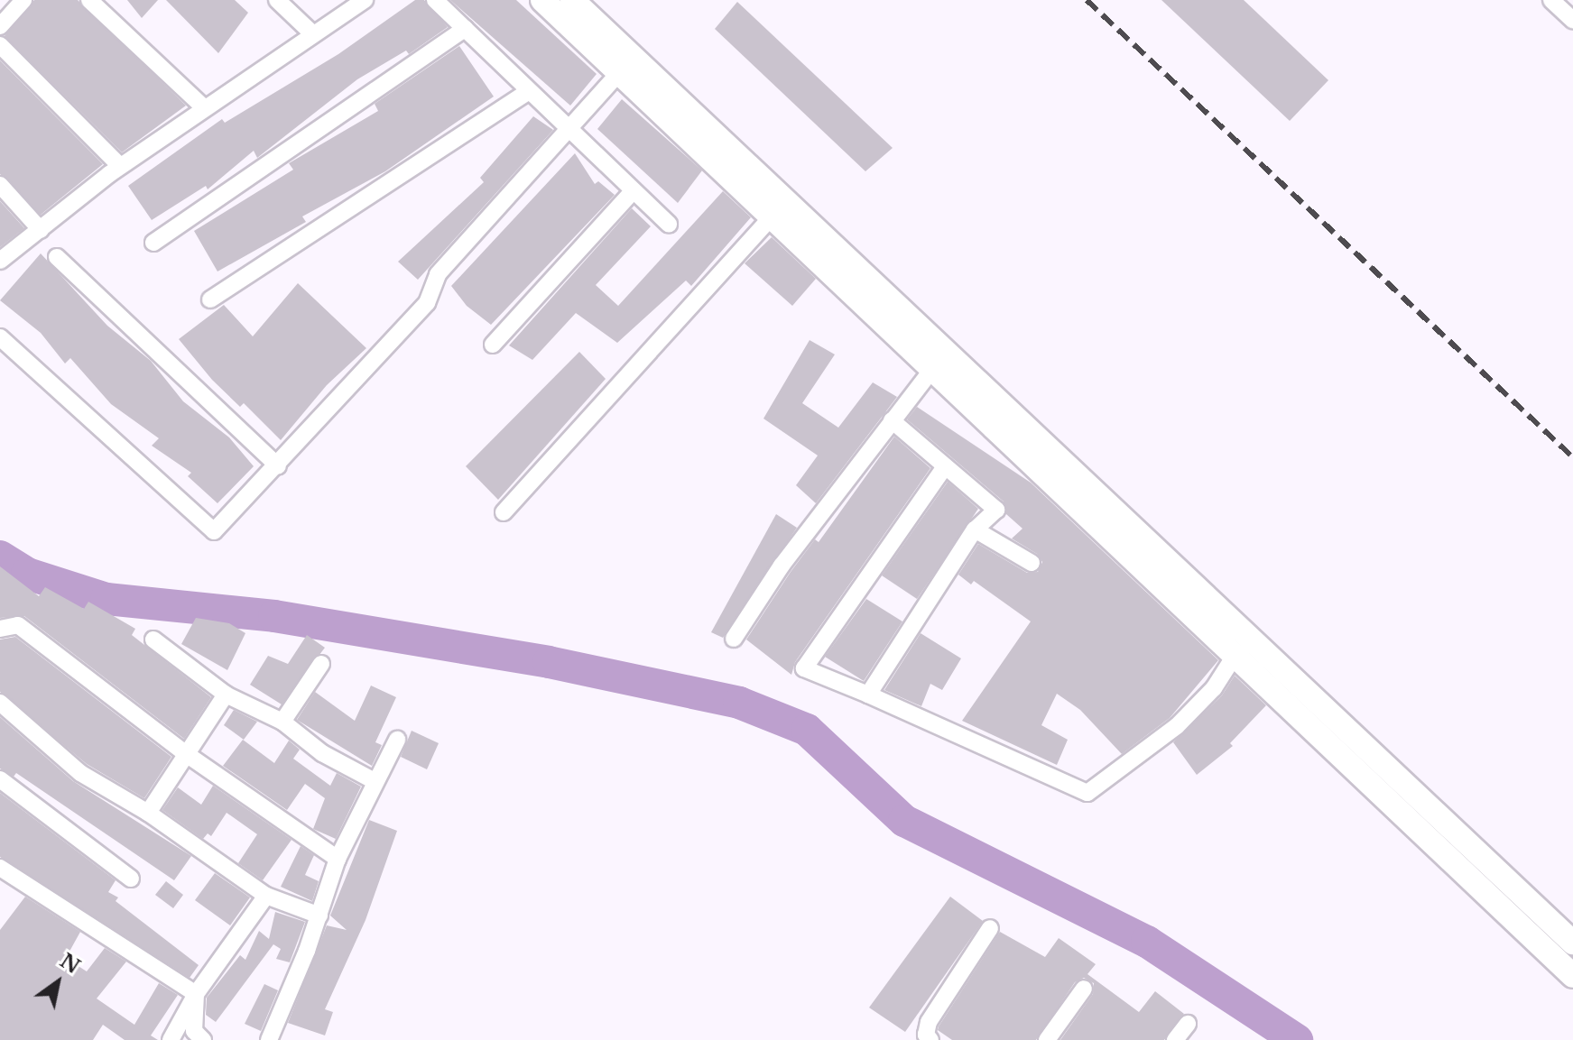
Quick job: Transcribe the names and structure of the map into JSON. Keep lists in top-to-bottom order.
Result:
{
  "north": "top right"
}
